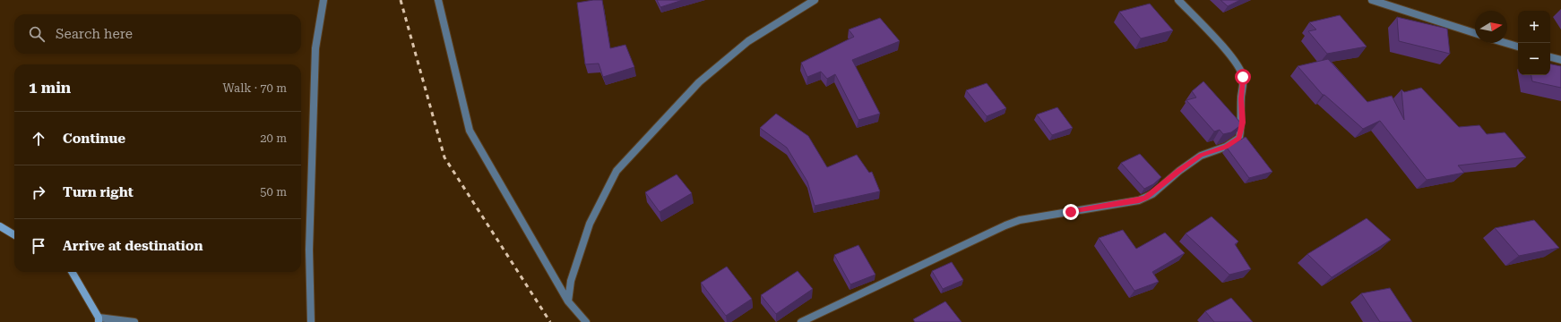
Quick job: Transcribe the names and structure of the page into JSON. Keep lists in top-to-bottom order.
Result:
{
  "north": "right",
  "page": {
    "map_buttons": ["+", "−"],
    "search": "Search here",
    "heading": ["1 min", "Walk · 70 m"],
    "list": [
      ["Continue", "20 m"],
      ["Turn right", "50 m"],
      "Arrive at destination"
    ]
  }
}
